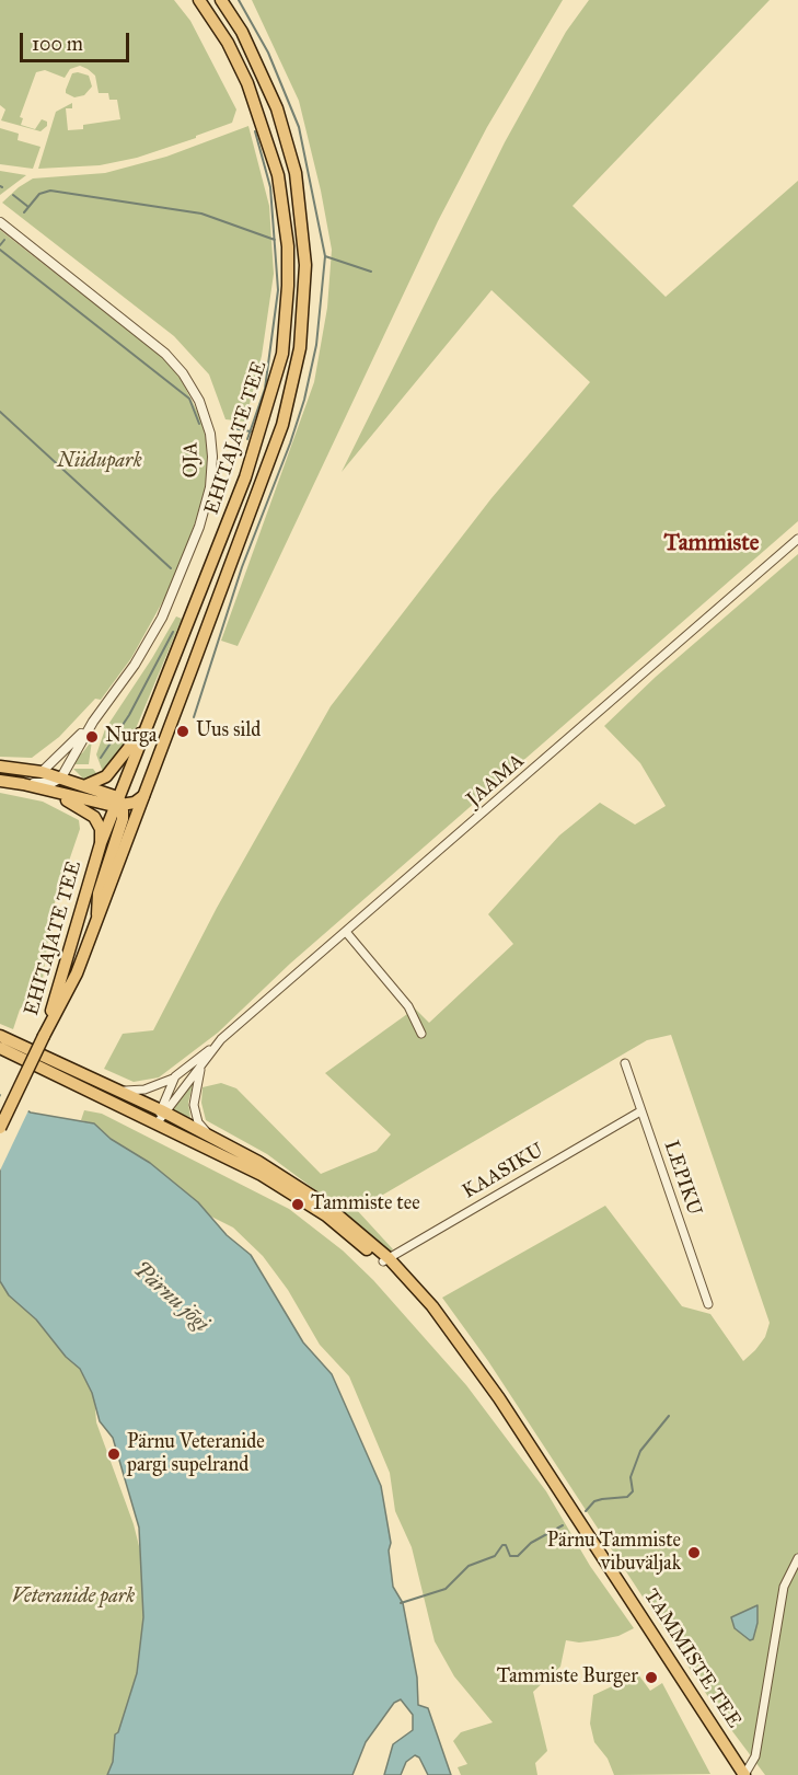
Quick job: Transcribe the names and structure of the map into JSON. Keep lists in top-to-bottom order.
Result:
{
  "streets": {
    "main road": ["EHITAJATE TEE", "TAMMISTE TEE"],
    "street": [
      "OJA",
      "JAAMA",
      "KAASIKU",
      "LEPIKU"
    ]
  },
  "crossings": [
    ["JAAMA", "TAMMISTE TEE"],
    ["KAASIKU", "LEPIKU"],
    ["KAASIKU", "TAMMISTE TEE"]
  ],
  "districts": ["Tammiste"],
  "water": ["Pärnu jõgi"],
  "parks": ["Niidupark", "Veteranide park"],
  "places": [
    "Uus sild",
    "Nurga",
    "Tammiste tee",
    "Pärnu Veteranide pargi supelrand",
    "Pärnu Tammiste vibuväljak",
    "Tammiste Burger"
  ],
  "scale_bar": "100 m"
}
